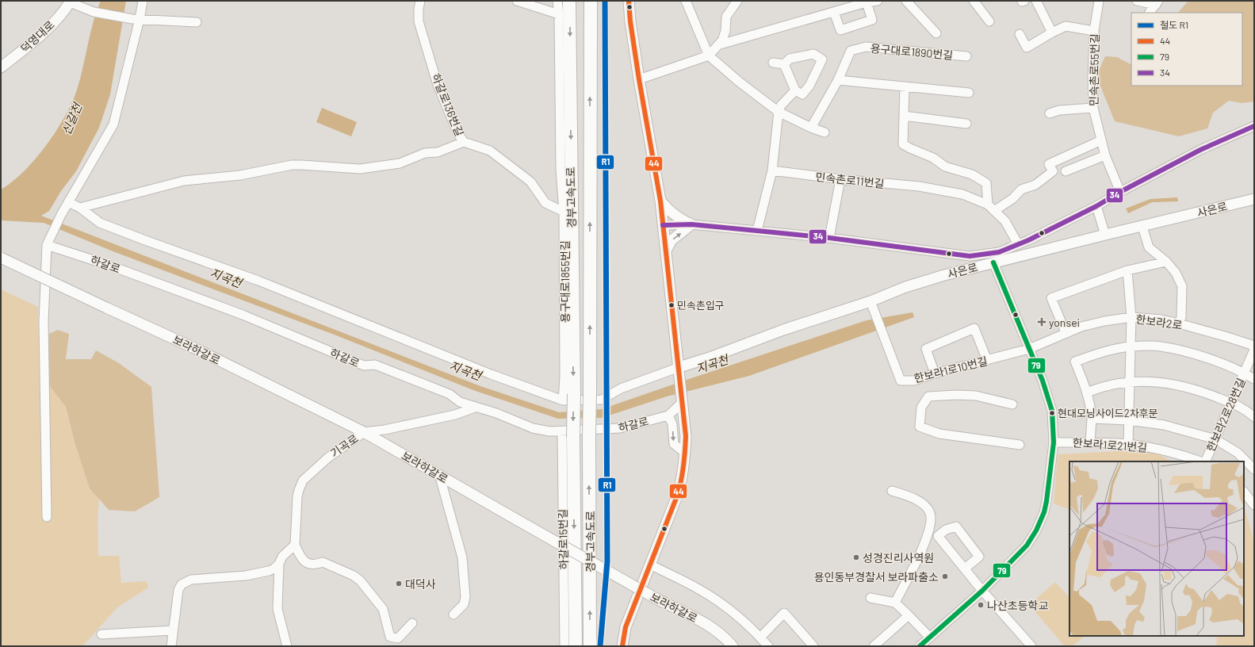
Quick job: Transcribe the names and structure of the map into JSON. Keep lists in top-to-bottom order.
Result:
{
  "streets": {
    "highway": ["경부고속도로"],
    "main road": ["덕영대로", "사은로", "보라하갈로"],
    "street": [
      "용구대로1890번길",
      "민속촌로55번길",
      "하갈로136번길",
      "민속촌로11번길",
      "하갈로",
      "용구대로1855번길",
      "한보라2로",
      "한보라1로10번길",
      "한보라2로28번길",
      "한보라1로21번길",
      "기곡로",
      "하갈로15번길"
    ]
  },
  "crossings": [
    ["하갈로136번길", "용구대로1855번길"],
    ["경부고속도로", "하갈로"],
    ["경부고속도로", "용구대로1855번길"],
    ["경부고속도로", "하갈로15번길"],
    ["사은로", "한보라1로10번길"],
    ["하갈로", "기곡로"],
    ["하갈로", "하갈로15번길"],
    ["한보라2로", "한보라1로10번길"],
    ["보라하갈로", "기곡로"]
  ],
  "water": ["신갈천", "지곡천"],
  "places": {
    "other": [
      "민속촌입구",
      "현대모닝사이드2차후문",
      "성경진리사역원",
      "용인동부경찰서 보라파출소",
      "대덕사",
      "나산초등학교"
    ],
    "health": ["yonsei"]
  },
  "lines": [
    "rail line R1",
    "transit line 44",
    "transit line 34",
    "transit line 79"
  ],
  "legend": [
    "철도 R1",
    "44",
    "79",
    "34"
  ]
}
